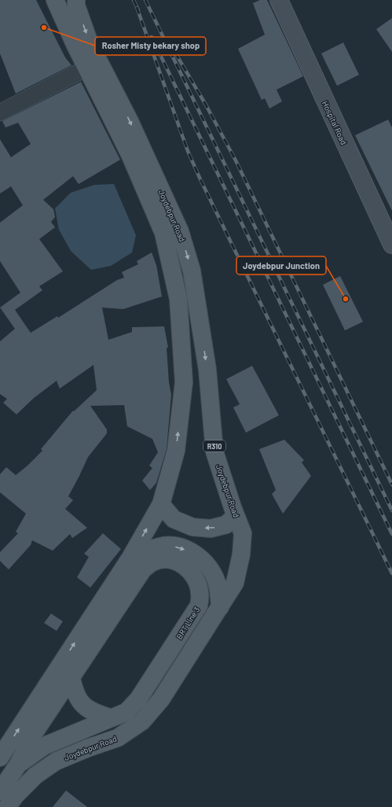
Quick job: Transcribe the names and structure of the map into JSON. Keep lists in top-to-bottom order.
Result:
{
  "streets": {
    "main road": [
      "Hospital Road",
      "Joydebpur Road",
      "R310",
      "BRT Line 3"
    ]
  },
  "places": ["Rosher Misty bekary shop", "Joydebpur Junction"]
}
